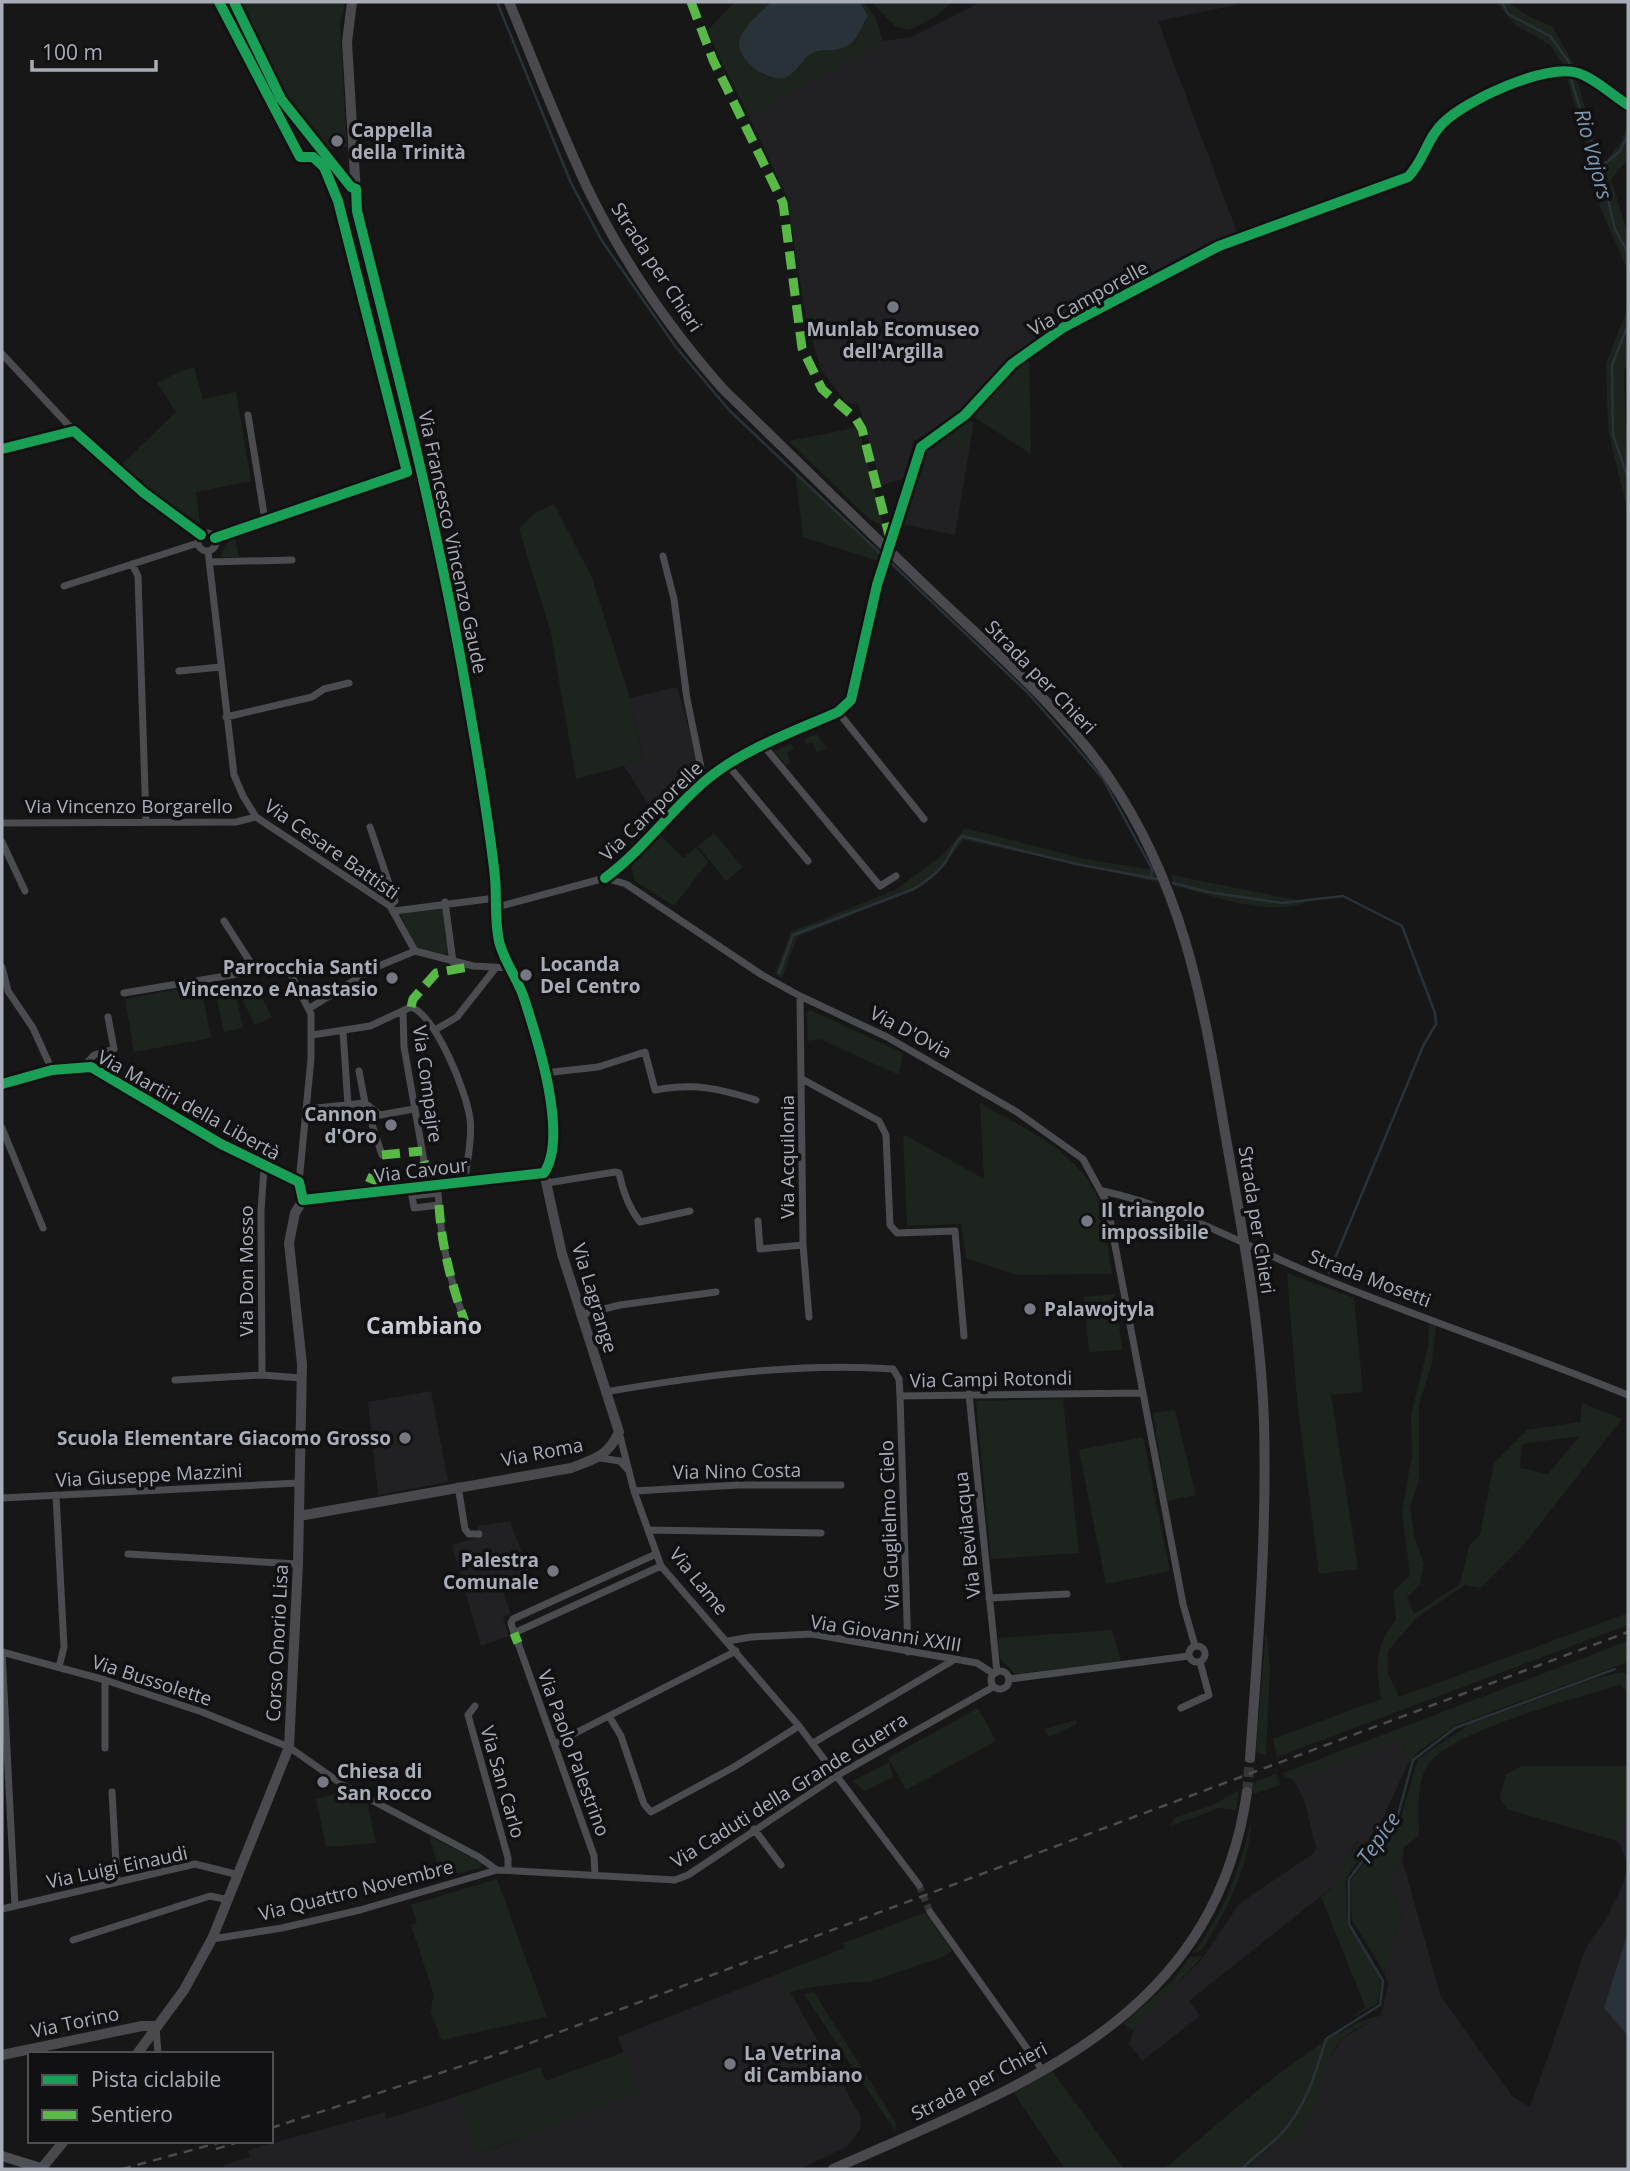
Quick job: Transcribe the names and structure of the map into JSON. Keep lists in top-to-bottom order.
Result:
{
  "streets": {
    "street": [
      "Strada per Chieri",
      "Via Camporelle",
      "Via Francesco Vincenzo Gaude",
      "Via Vincenzo Borgarello",
      "Via Cesare Battisti",
      "Via D'Ovia",
      "Via Compajre",
      "Via Martiri della Libertà",
      "Via Acquilonia",
      "Via Cavour",
      "Via Don Mosso",
      "Strada Mosetti",
      "Via Lagrange",
      "Via Campi Rotondi",
      "Via Roma",
      "Via Nino Costa",
      "Via Giuseppe Mazzini",
      "Via Guglielmo Cielo",
      "Via Bevilacqua",
      "Via Lame",
      "Via Giovanni XXIII",
      "Corso Onorio Lisa",
      "Via Bussolette",
      "Via Paolo Palestrino",
      "Via San Carlo",
      "Via Caduti della Grande Guerra",
      "Via Luigi Einaudi",
      "Via Quattro Novembre",
      "Via Torino"
    ]
  },
  "crossings": [
    ["Strada per Chieri", "Via Camporelle"],
    ["Strada per Chieri", "Strada Mosetti"],
    ["Via Camporelle", "Via D'Ovia"],
    ["Via Francesco Vincenzo Gaude", "Via Cavour"],
    ["Via Francesco Vincenzo Gaude", "Via Lagrange"],
    ["Via Vincenzo Borgarello", "Via Cesare Battisti"],
    ["Via D'Ovia", "Via Acquilonia"],
    ["Via D'Ovia", "Strada Mosetti"],
    ["Via D'Ovia", "Via Campi Rotondi"],
    ["Via Martiri della Libertà", "Via Don Mosso"],
    ["Via Cavour", "Via Lagrange"],
    ["Via Cavour", "Corso Onorio Lisa"],
    ["Via Lagrange", "Via Campi Rotondi"],
    ["Via Lagrange", "Via Roma"],
    ["Via Lagrange", "Via Lame"],
    ["Via Campi Rotondi", "Via Guglielmo Cielo"],
    ["Via Campi Rotondi", "Via Bevilacqua"],
    ["Via Roma", "Via Lame"],
    ["Via Roma", "Corso Onorio Lisa"],
    ["Via Nino Costa", "Via Lame"],
    ["Via Giuseppe Mazzini", "Corso Onorio Lisa"],
    ["Via Guglielmo Cielo", "Via Giovanni XXIII"],
    ["Via Bevilacqua", "Via Giovanni XXIII"],
    ["Via Bevilacqua", "Via Caduti della Grande Guerra"],
    ["Via Lame", "Via Giovanni XXIII"],
    ["Via Lame", "Via Caduti della Grande Guerra"],
    ["Via Giovanni XXIII", "Via Caduti della Grande Guerra"],
    ["Corso Onorio Lisa", "Via Bussolette"],
    ["Corso Onorio Lisa", "Via Luigi Einaudi"],
    ["Corso Onorio Lisa", "Via Quattro Novembre"],
    ["Corso Onorio Lisa", "Via Torino"],
    ["Via Bussolette", "Via Quattro Novembre"],
    ["Via Paolo Palestrino", "Via Caduti della Grande Guerra"],
    ["Via San Carlo", "Via Caduti della Grande Guerra"],
    ["Via San Carlo", "Via Quattro Novembre"],
    ["Via Caduti della Grande Guerra", "Via Quattro Novembre"]
  ],
  "districts": ["Cambiano"],
  "water": ["Rio Vajors", "Tepice"],
  "places": [
    "Cappella della Trinità",
    "Munlab Ecomuseo dell'Argilla",
    "Locanda Del Centro",
    "Parrocchia Santi Vincenzo e Anastasio",
    "Cannon d'Oro",
    "Il triangolo impossibile",
    "Palawojtyla",
    "Scuola Elementare Giacomo Grosso",
    "Palestra Comunale",
    "Chiesa di San Rocco",
    "La Vetrina di Cambiano"
  ],
  "legend": ["Pista ciclabile", "Sentiero"],
  "scale_bar": "100 m"
}
